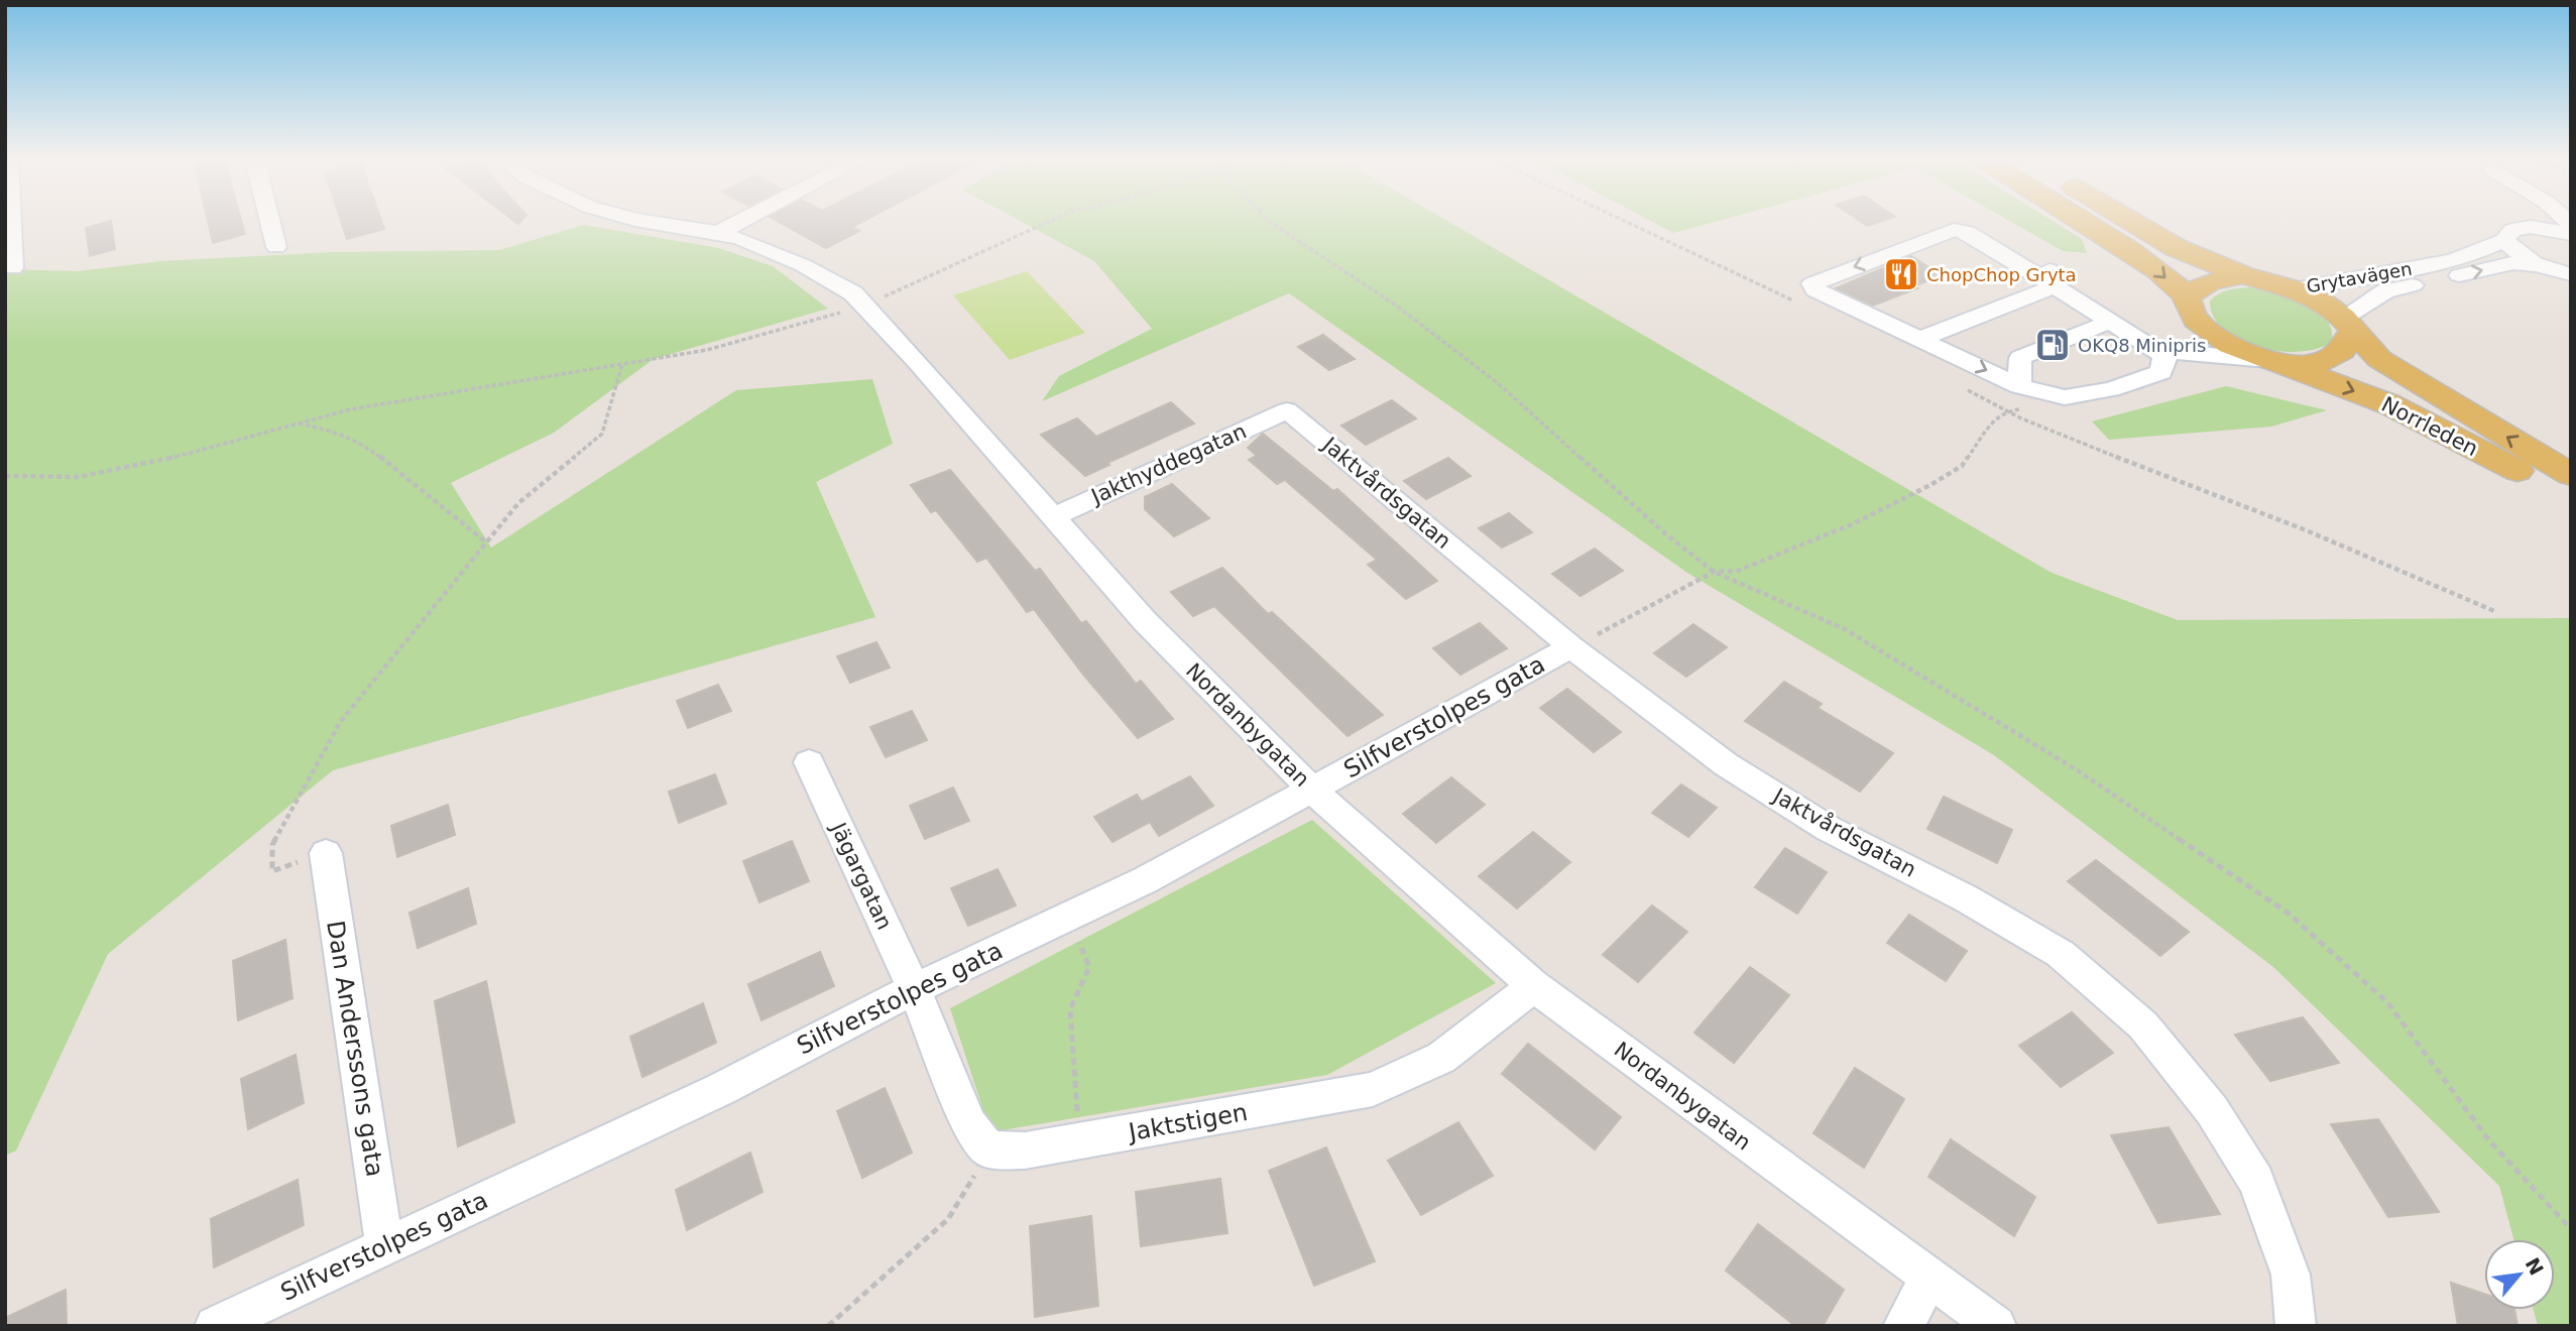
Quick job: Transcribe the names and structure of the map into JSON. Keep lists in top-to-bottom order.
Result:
{
  "streets": {
    "main road": ["Norrleden"],
    "street": [
      "Grytavägen",
      "Jakthyddegatan",
      "Jaktvårdsgatan",
      "Silfverstolpes gata",
      "Nordanbygatan",
      "Jägargatan",
      "Dan Anderssons gata",
      "Jaktstigen"
    ]
  },
  "crossings": [
    ["Grytavägen", "Norrleden"],
    ["Jakthyddegatan", "Jaktvårdsgatan"],
    ["Jakthyddegatan", "Nordanbygatan"],
    ["Jaktvårdsgatan", "Silfverstolpes gata"],
    ["Silfverstolpes gata", "Nordanbygatan"],
    ["Silfverstolpes gata", "Jägargatan"],
    ["Silfverstolpes gata", "Dan Anderssons gata"],
    ["Nordanbygatan", "Jaktstigen"]
  ],
  "places": {
    "restaurant": ["ChopChop Gryta"],
    "fuel station": ["OKQ8 Minipris"]
  },
  "north": "top right"
}
